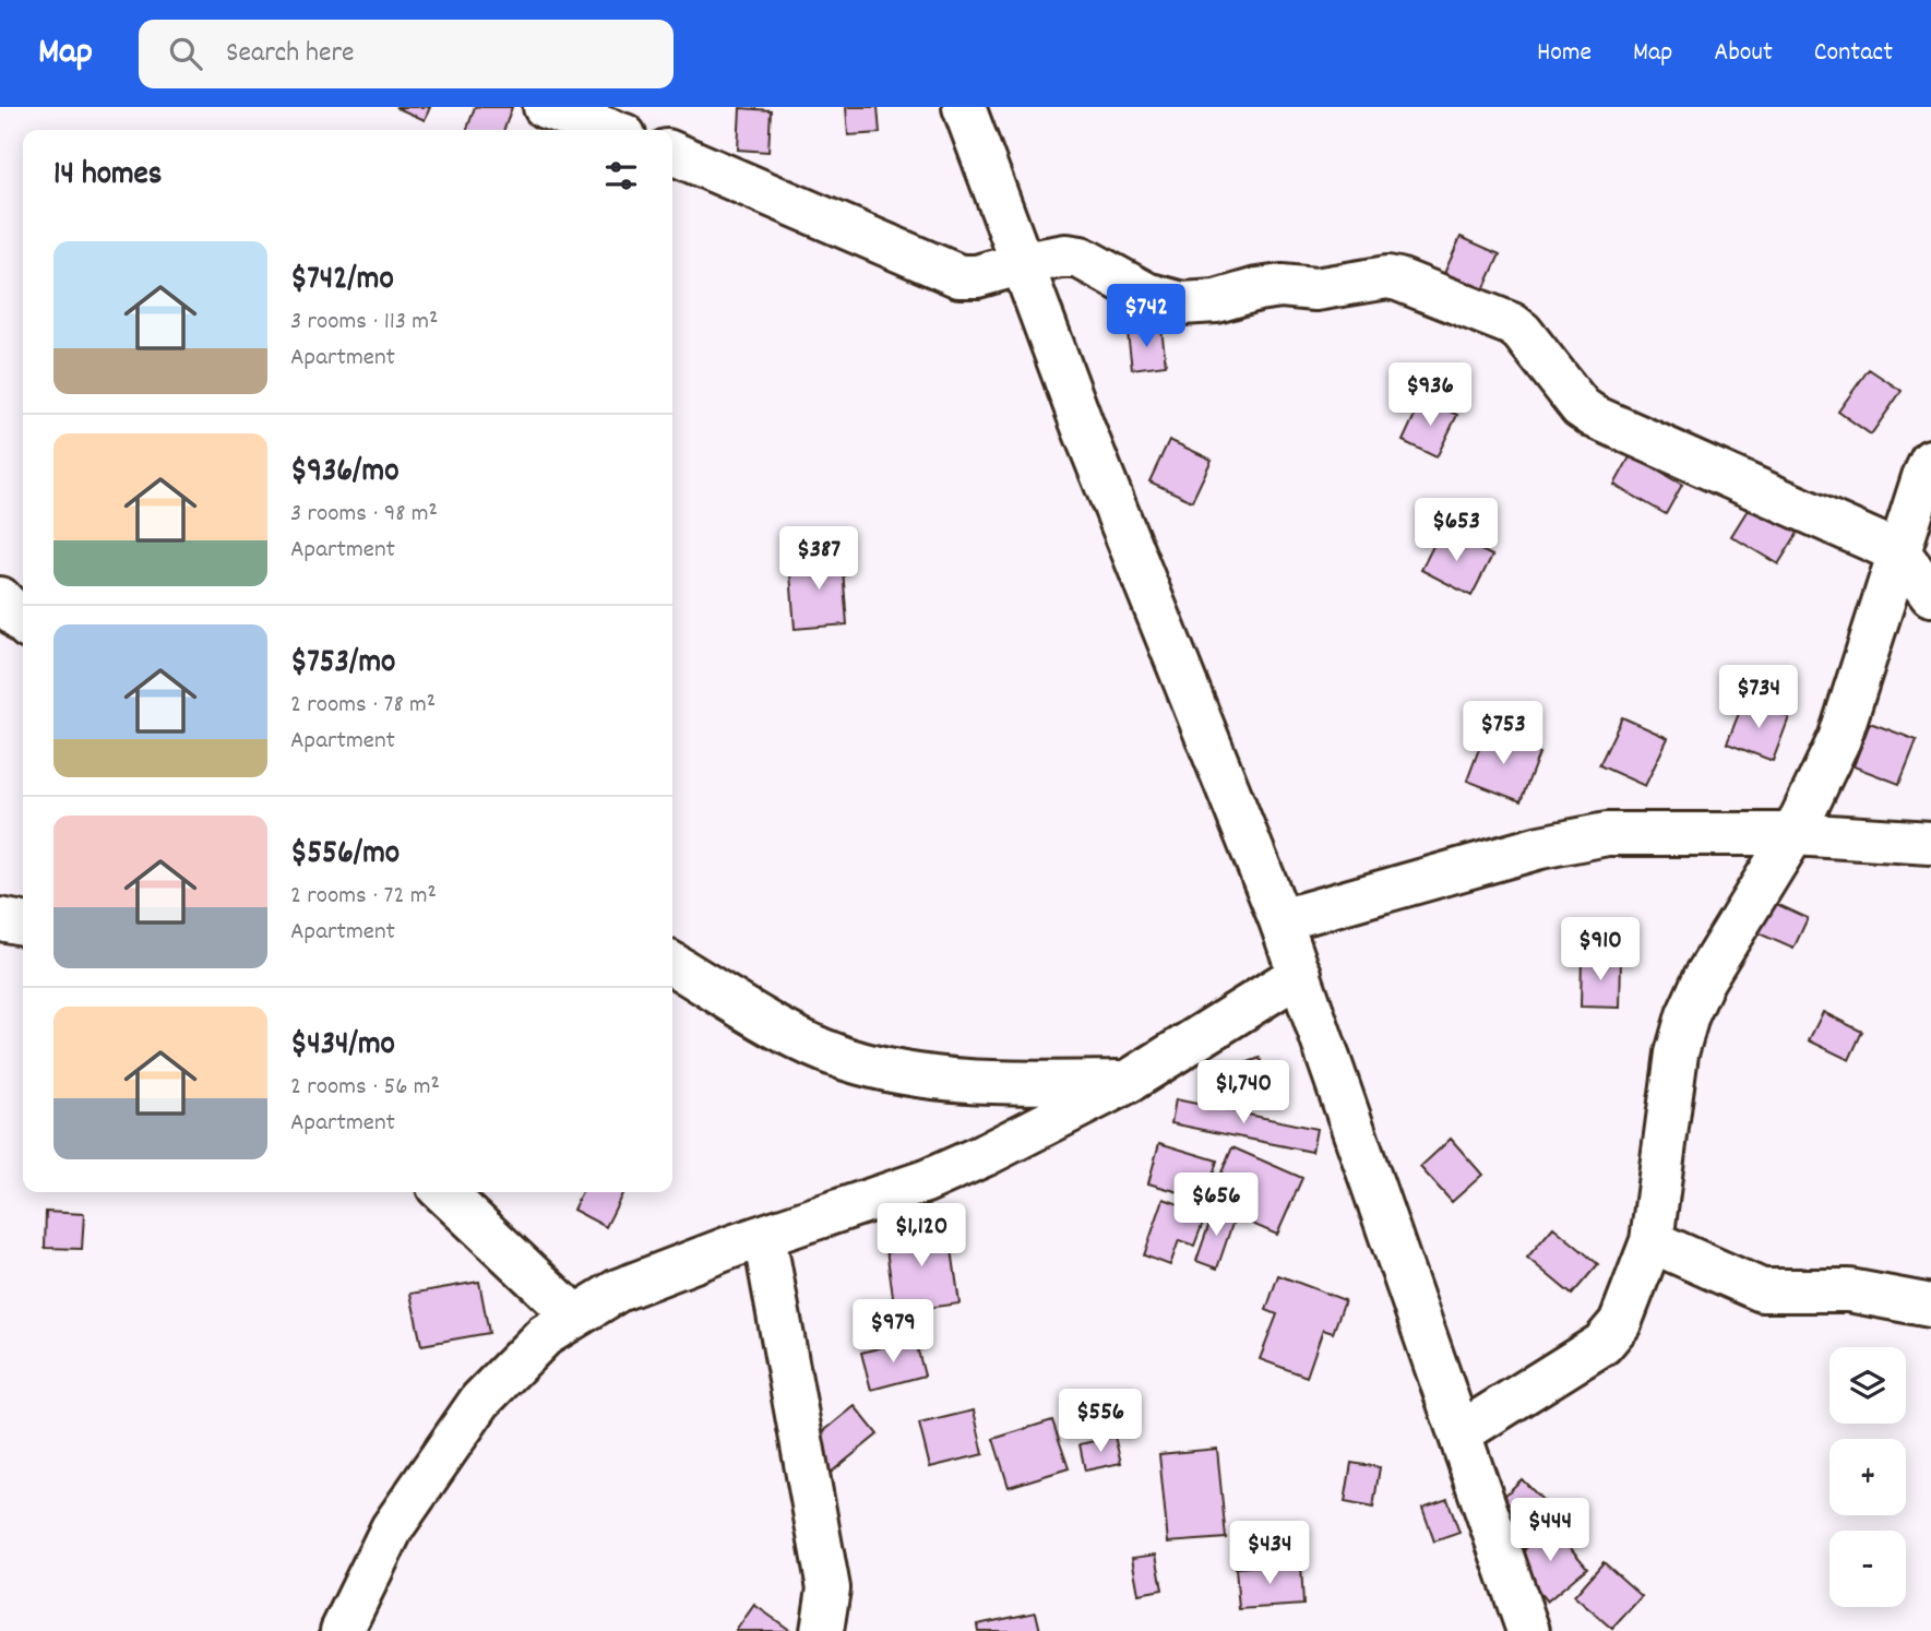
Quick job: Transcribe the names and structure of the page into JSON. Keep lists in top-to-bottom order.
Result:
{
  "page": {
    "header": "Map",
    "search": "Search here",
    "nav": [
      "Home",
      "Map",
      "About",
      "Contact"
    ],
    "heading": "14 homes",
    "list": [
      {
        "name": "$742/mo",
        "note": "3 rooms · 113 m² · Apartment"
      },
      {
        "name": "$936/mo",
        "note": "3 rooms · 98 m² · Apartment"
      },
      {
        "name": "$753/mo",
        "note": "2 rooms · 78 m² · Apartment"
      },
      {
        "name": "$556/mo",
        "note": "2 rooms · 72 m² · Apartment"
      },
      {
        "name": "$434/mo",
        "note": "2 rooms · 56 m² · Apartment"
      }
    ],
    "price": [
      "$742",
      "$936",
      "$653",
      "$387",
      "$734",
      "$753",
      "$910",
      "$1,740",
      "$656",
      "$1,120",
      "$979",
      "$556",
      "$444",
      "$434"
    ],
    "map_buttons": ["+", "−"]
  }
}
